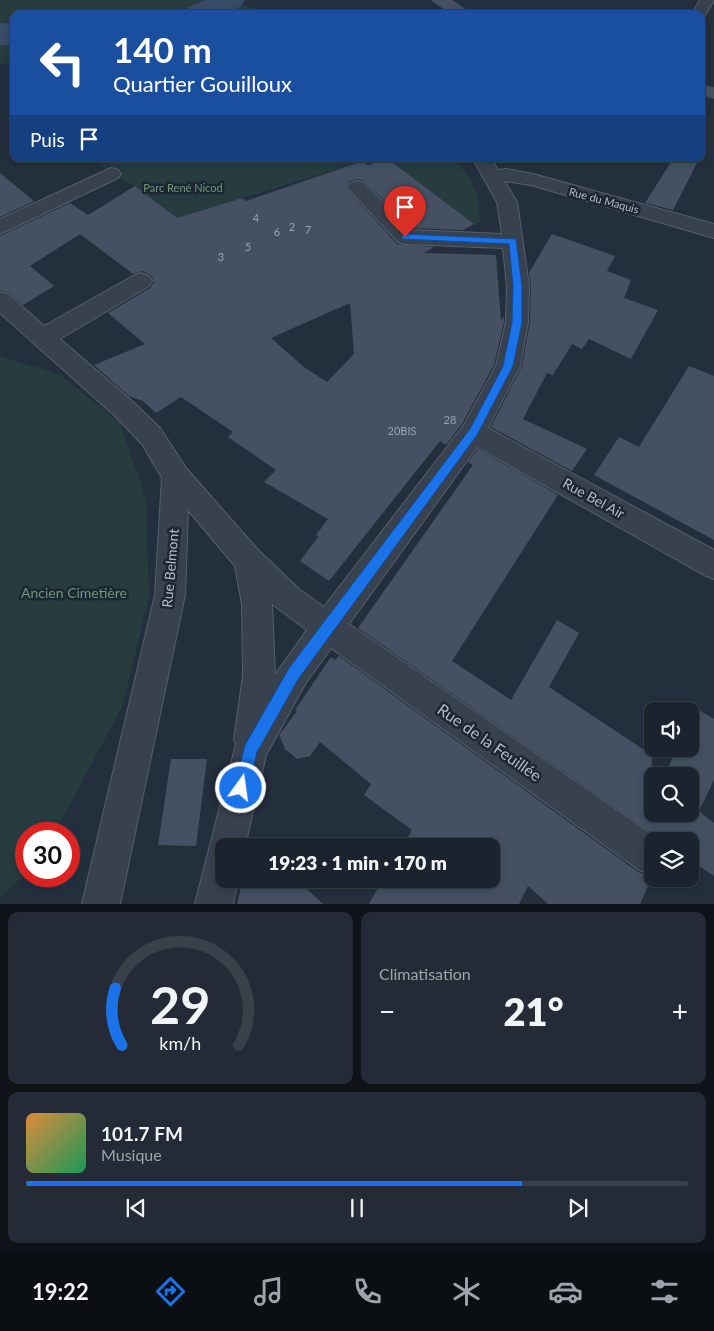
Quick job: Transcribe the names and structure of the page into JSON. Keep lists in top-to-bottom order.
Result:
{
  "streets": {
    "street": [
      "Rue du Maquis",
      "Rue Bel Air",
      "Rue Belmont",
      "Rue de la Feuillée"
    ]
  },
  "crossings": [
    ["Rue Belmont", "Rue de la Feuillée"]
  ],
  "parks": ["Parc René Nicod", "Ancien Cimetière"],
  "house_numbers": [
    "4",
    "2",
    "7",
    "6",
    "5",
    "3",
    "28",
    "20BIS"
  ],
  "page": {
    "turn": ["140 m", "Quartier Gouilloux"],
    "then": "Puis",
    "limit": "30",
    "trip": "19:23 · 1 min · 170 m",
    "tile": "Climatisation",
    "heat": ["−", "21°", "+"],
    "song": ["101.7 FM", "Musique"],
    "tabs": "19:22",
    "gauge": ["29", "km/h"]
  }
}
